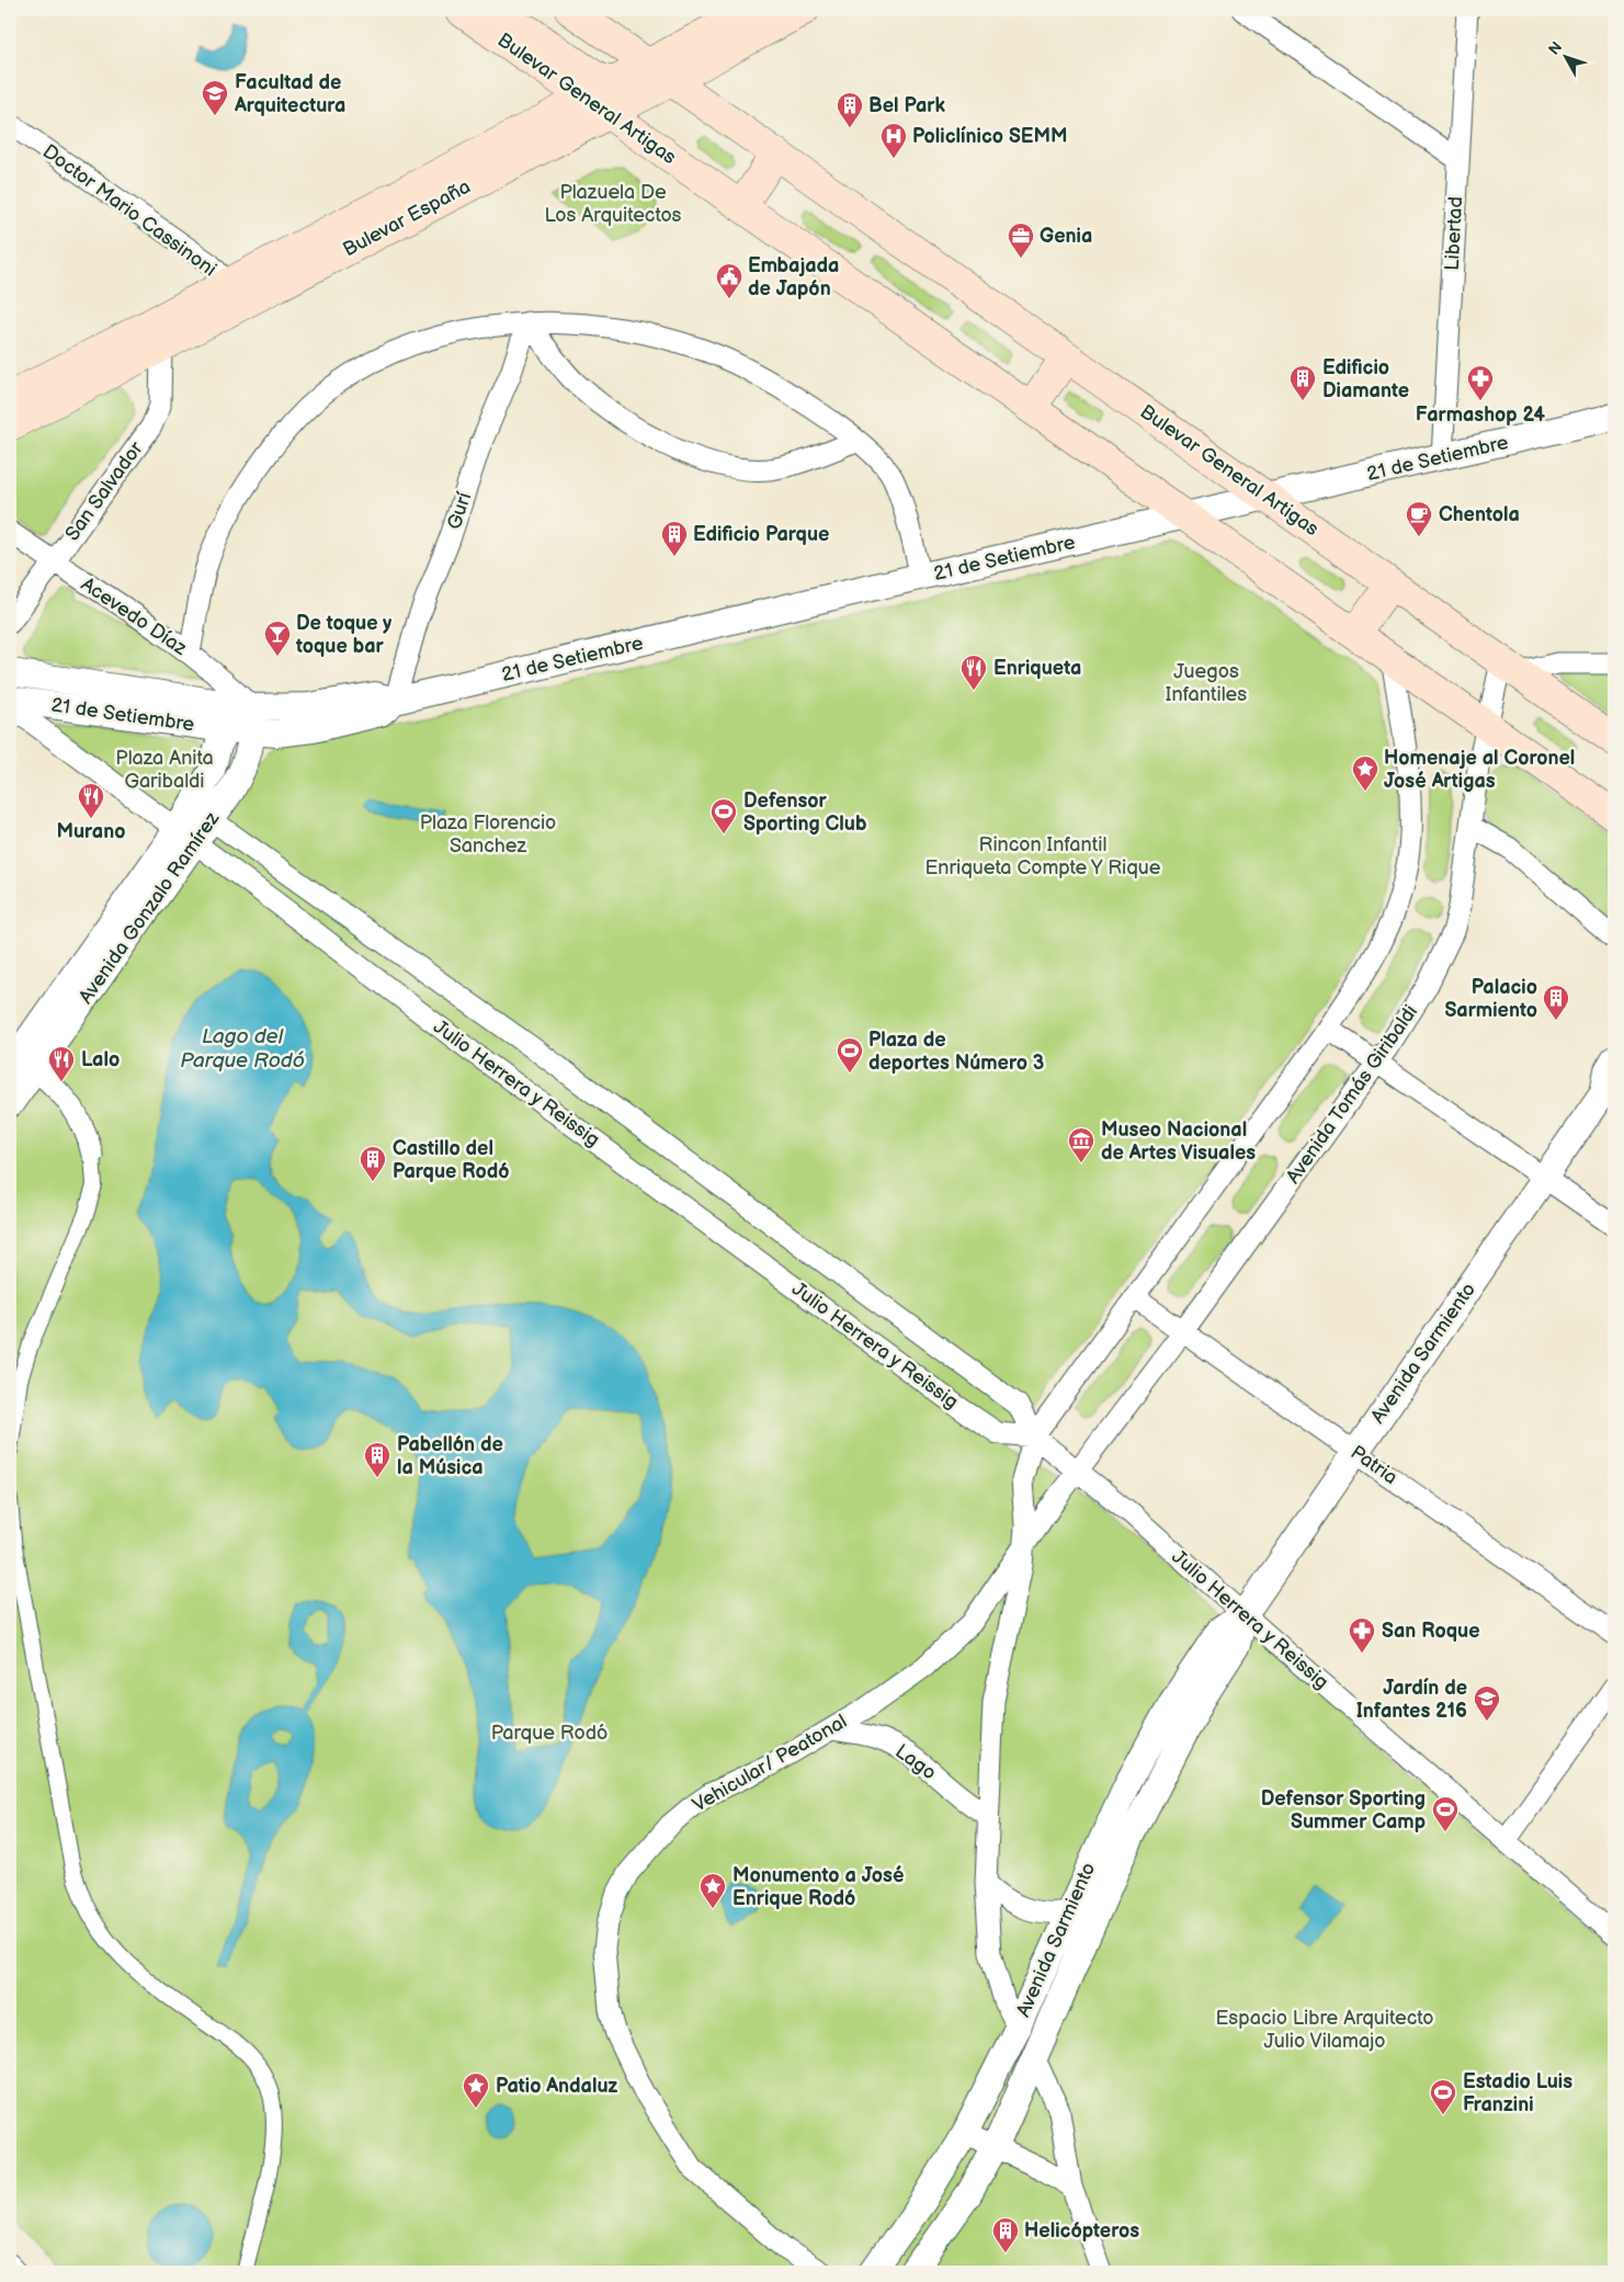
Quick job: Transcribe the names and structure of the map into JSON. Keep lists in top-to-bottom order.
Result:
{
  "streets": {
    "main road": ["Bulevar General Artigas", "Bulevar España"],
    "street": [
      "Doctor Mario Cassinoni",
      "Libertad",
      "21 de Setiembre",
      "San Salvador",
      "Gurí",
      "Acevedo Díaz",
      "Avenida Gonzalo Ramírez",
      "Julio Herrera y Reissig",
      "Avenida Tomás Giribaldi",
      "Avenida Sarmiento",
      "Patria",
      "Lago",
      "Vehicular/ Peatonal"
    ]
  },
  "crossings": [
    ["Bulevar General Artigas", "Bulevar España"],
    ["Bulevar General Artigas", "21 de Setiembre"],
    ["Bulevar General Artigas", "Avenida Tomás Giribaldi"],
    ["Doctor Mario Cassinoni", "Bulevar España"],
    ["Bulevar España", "San Salvador"],
    ["Libertad", "21 de Setiembre"],
    ["21 de Setiembre", "Gurí"],
    ["21 de Setiembre", "Acevedo Díaz"],
    ["21 de Setiembre", "Avenida Gonzalo Ramírez"],
    ["San Salvador", "Acevedo Díaz"],
    ["Acevedo Díaz", "Avenida Gonzalo Ramírez"],
    ["Avenida Gonzalo Ramírez", "Julio Herrera y Reissig"],
    ["Julio Herrera y Reissig", "Avenida Tomás Giribaldi"],
    ["Julio Herrera y Reissig", "Avenida Sarmiento"],
    ["Julio Herrera y Reissig", "Vehicular/ Peatonal"],
    ["Avenida Tomás Giribaldi", "Patria"],
    ["Avenida Tomás Giribaldi", "Vehicular/ Peatonal"],
    ["Avenida Sarmiento", "Patria"],
    ["Lago", "Vehicular/ Peatonal"]
  ],
  "water": ["Lago del Parque Rodó"],
  "parks": [
    "Plazuela De Los Arquitectos",
    "Juegos Infantiles",
    "Plaza Anita Garibaldi",
    "Plaza Florencio Sanchez",
    "Rincon Infantil Enriqueta Compte Y Rique",
    "Parque Rodó",
    "Espacio Libre Arquitecto Julio Vilamajo"
  ],
  "places": {
    "school or university": ["Facultad de Arquitectura", "Jardín de Infantes 216"],
    "building": [
      "Bel Park",
      "Edificio Diamante",
      "Edificio Parque",
      "Palacio Sarmiento",
      "Castillo del Parque Rodó",
      "Pabellón de la Música",
      "Helicópteros"
    ],
    "hospital": ["Policlínico SEMM"],
    "office": ["Genia"],
    "public building": ["Embajada de Japón"],
    "pharmacy": ["Farmashop 24", "San Roque"],
    "cafe": ["Chentola"],
    "bar": ["De toque y toque bar"],
    "restaurant": ["Enriqueta", "Murano", "Lalo"],
    "place": ["Homenaje al Coronel José Artigas", "Monumento a José Enrique Rodó", "Patio Andaluz"],
    "sports": [
      "Defensor Sporting Club",
      "Plaza de deportes Número 3",
      "Defensor Sporting Summer Camp",
      "Estadio Luis Franzini"
    ],
    "museum": ["Museo Nacional de Artes Visuales"]
  },
  "north": "top left"
}
